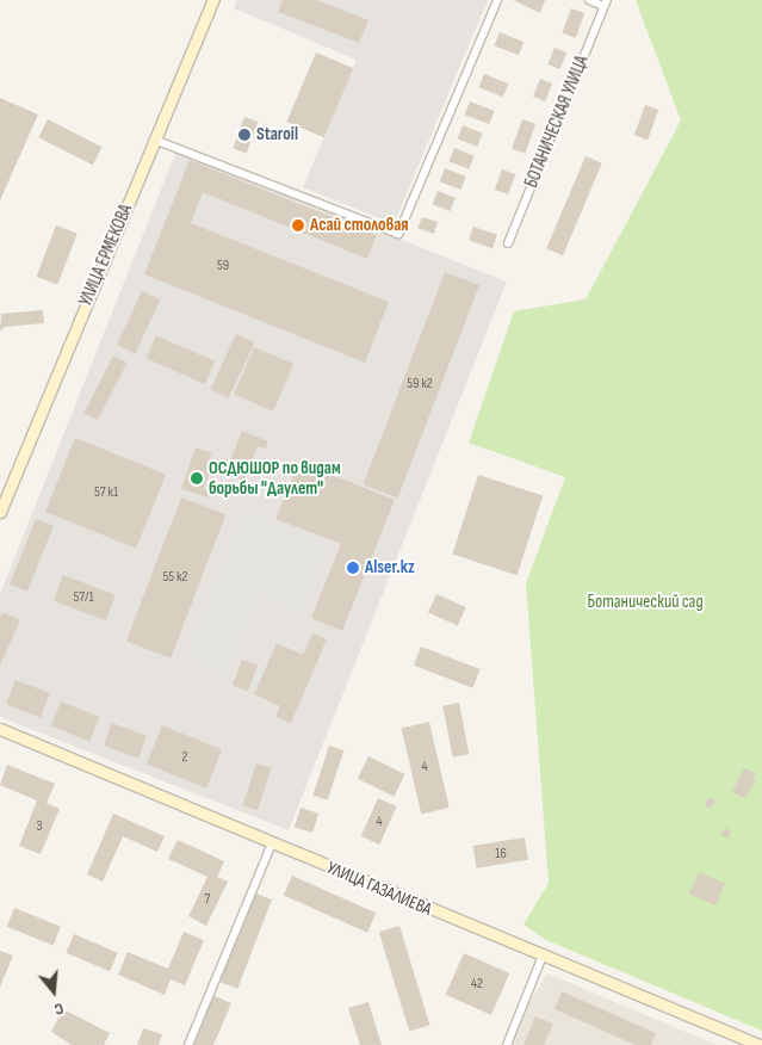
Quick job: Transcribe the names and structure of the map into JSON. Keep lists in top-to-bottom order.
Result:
{
  "streets": {
    "main road": ["УЛИЦА ЕРМЕКОВА", "УЛИЦА ГАЗАЛИЕВА"],
    "street": ["БОТАНИЧЕСКАЯ УЛИЦА"]
  },
  "parks": ["Ботанический сад"],
  "places": [
    "Staroil",
    "Асай столовая",
    "ОСДЮШОР по видам борьбы \"Даулет\"",
    "Alser.kz"
  ],
  "house_numbers": [
    "59",
    "59 к2",
    "57 к1",
    "55 к2",
    "57/1",
    "2",
    "4",
    "4",
    "3",
    "16",
    "7",
    "42"
  ],
  "north": "bottom"
}
